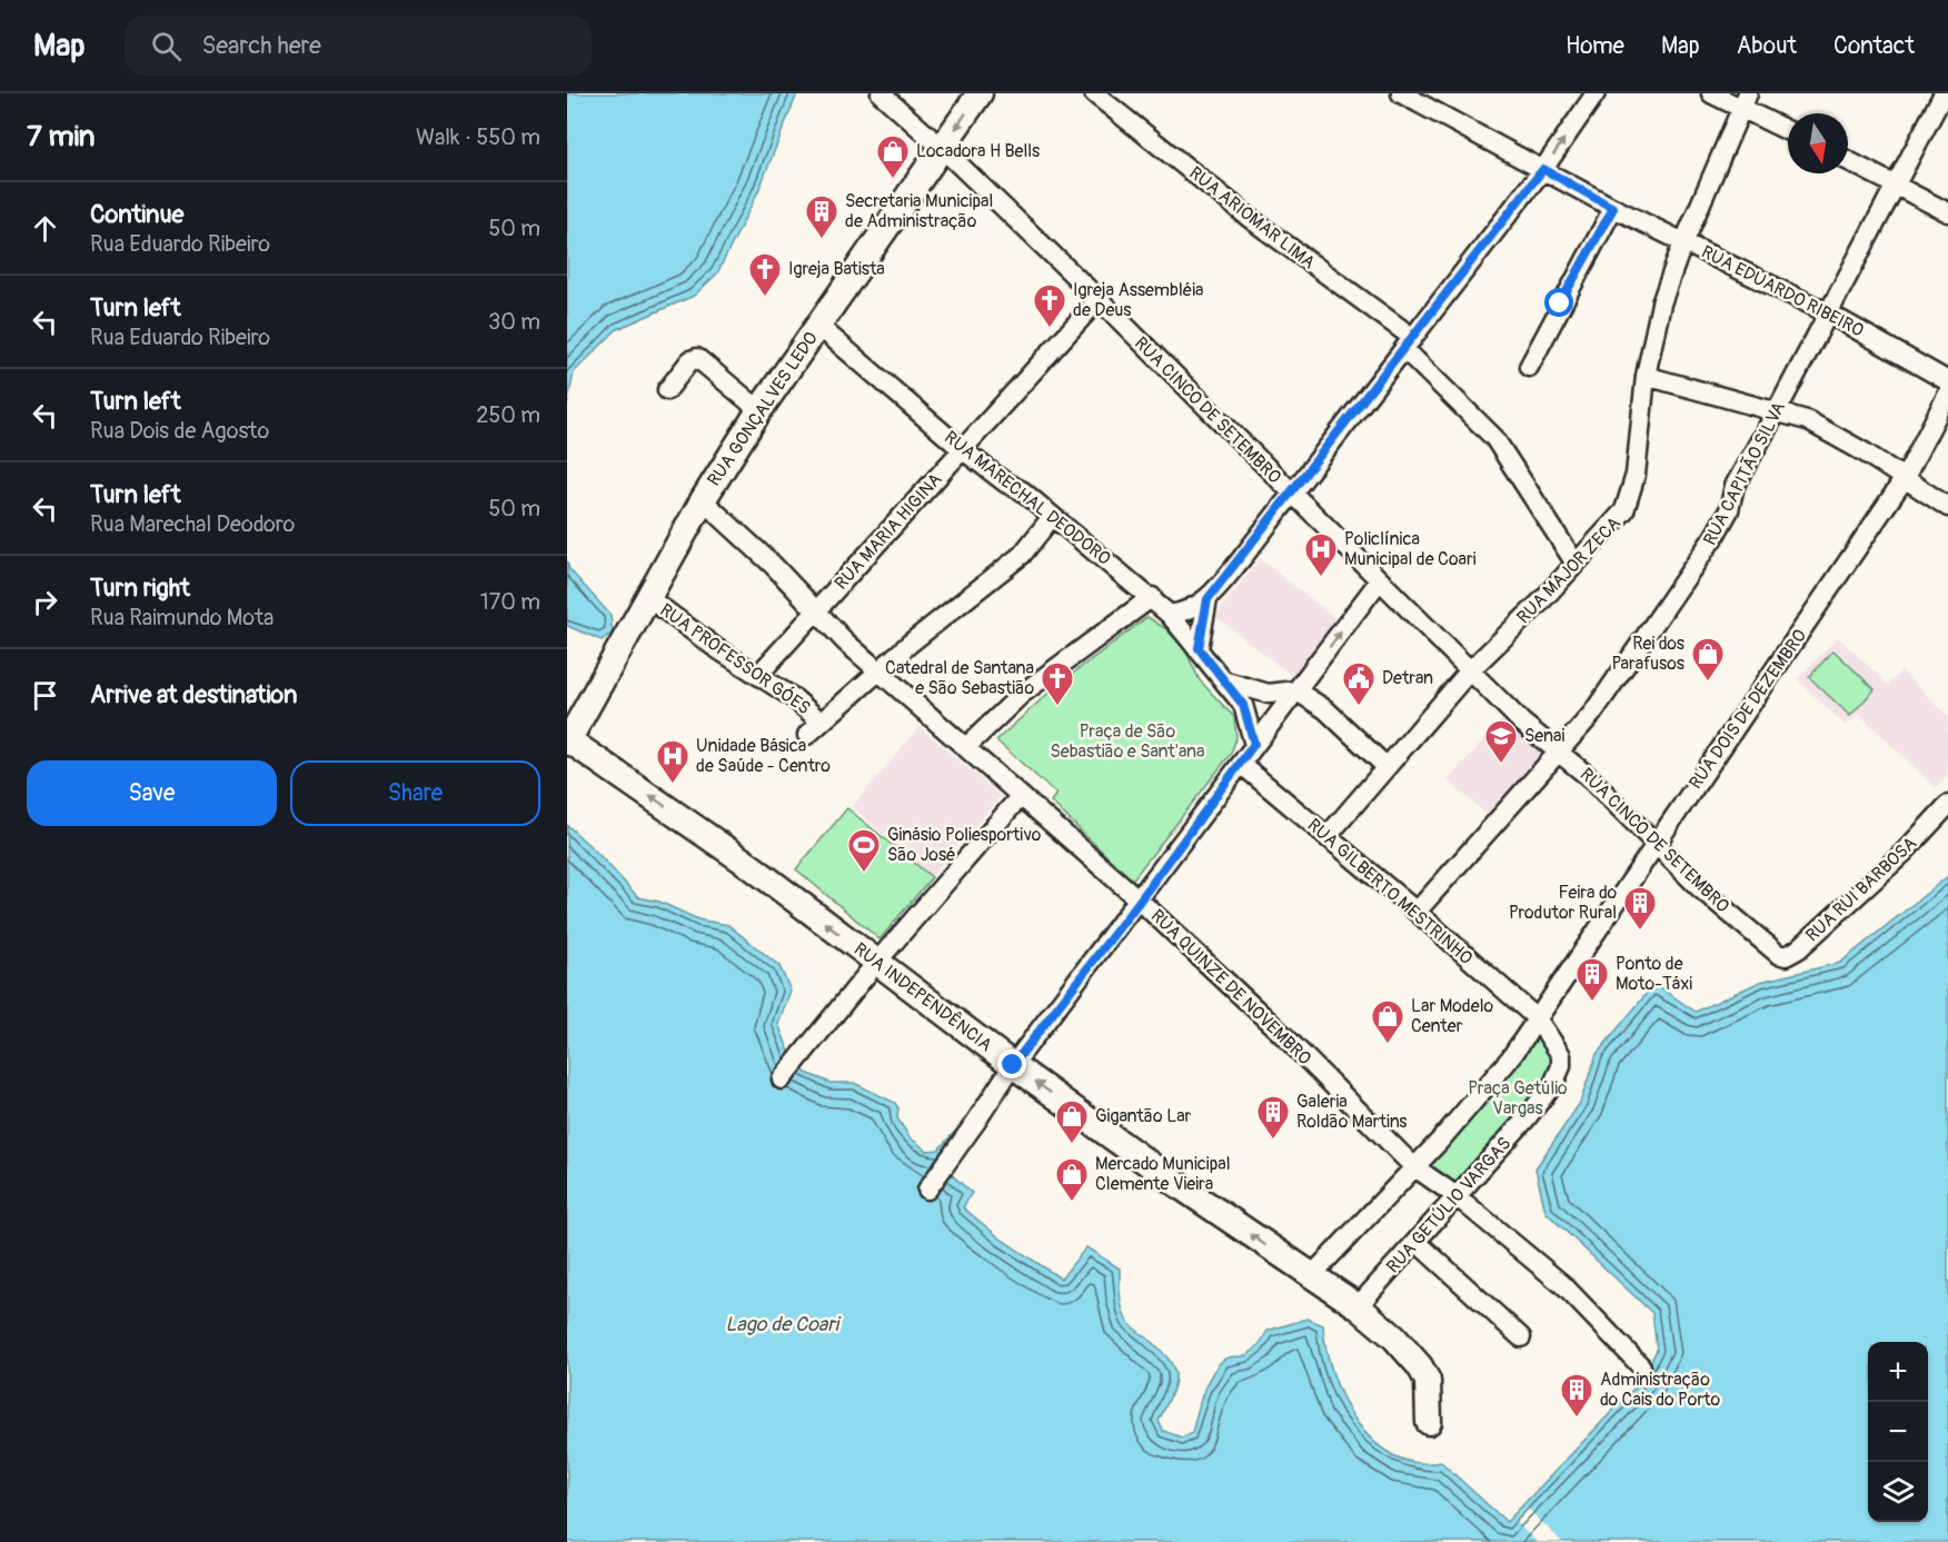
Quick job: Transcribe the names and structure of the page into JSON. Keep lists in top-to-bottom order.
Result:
{
  "streets": {
    "main road": ["RUA GONÇALVES LEDO", "RUA INDEPENDÊNCIA"],
    "street": [
      "RUA ARIOMAR LIMA",
      "RUA EDUARDO RIBEIRO",
      "RUA CINCO DE SETEMBRO",
      "RUA CAPITÃO SILVA",
      "RUA MARECHAL DEODORO",
      "RUA MARIA HIGINA",
      "RUA MAJOR ZECA",
      "RUA PROFESSOR GÓES",
      "RUA DOIS DE DEZEMBRO",
      "RUA RUI BARBOSA",
      "RUA GILBERTO MESTRINHO",
      "RUA QUINZE DE NOVEMBRO",
      "RUA GETÚLIO VARGAS"
    ]
  },
  "crossings": [
    ["RUA ARIOMAR LIMA", "RUA MAJOR ZECA"],
    ["RUA EDUARDO RIBEIRO", "RUA CAPITÃO SILVA"],
    ["RUA EDUARDO RIBEIRO", "RUA MAJOR ZECA"],
    ["RUA GONÇALVES LEDO", "RUA CINCO DE SETEMBRO"],
    ["RUA GONÇALVES LEDO", "RUA MARECHAL DEODORO"],
    ["RUA GONÇALVES LEDO", "RUA PROFESSOR GÓES"],
    ["RUA GONÇALVES LEDO", "RUA QUINZE DE NOVEMBRO"],
    ["RUA GONÇALVES LEDO", "RUA INDEPENDÊNCIA"],
    ["RUA CINCO DE SETEMBRO", "RUA CAPITÃO SILVA"],
    ["RUA CINCO DE SETEMBRO", "RUA MARIA HIGINA"],
    ["RUA CINCO DE SETEMBRO", "RUA MAJOR ZECA"],
    ["RUA CINCO DE SETEMBRO", "RUA DOIS DE DEZEMBRO"],
    ["RUA CINCO DE SETEMBRO", "RUA RUI BARBOSA"],
    ["RUA CAPITÃO SILVA", "RUA GILBERTO MESTRINHO"],
    ["RUA MARECHAL DEODORO", "RUA MARIA HIGINA"],
    ["RUA MARIA HIGINA", "RUA PROFESSOR GÓES"],
    ["RUA MARIA HIGINA", "RUA QUINZE DE NOVEMBRO"],
    ["RUA MAJOR ZECA", "RUA GILBERTO MESTRINHO"],
    ["RUA DOIS DE DEZEMBRO", "RUA GILBERTO MESTRINHO"],
    ["RUA DOIS DE DEZEMBRO", "RUA GETÚLIO VARGAS"],
    ["RUA GILBERTO MESTRINHO", "RUA GETÚLIO VARGAS"],
    ["RUA QUINZE DE NOVEMBRO", "RUA GETÚLIO VARGAS"],
    ["RUA INDEPENDÊNCIA", "RUA GETÚLIO VARGAS"]
  ],
  "one_way": ["RUA INDEPENDÊNCIA"],
  "water": ["Lago de Coari"],
  "parks": ["Praça de São Sebastião e Sant'ana", "Praça Getúlio Vargas"],
  "places": {
    "shop": [
      "Locadora H Bells",
      "Rei dos Parafusos",
      "Lar Modelo Center",
      "Gigantão Lar",
      "Mercado Municipal Clemente Vieira"
    ],
    "building": [
      "Secretaria Municipal de Administração",
      "Feira do Produtor Rural",
      "Ponto de Moto-Táxi",
      "Galeria Roldão Martins",
      "Administração do Cais do Porto"
    ],
    "church": ["Igreja Batista", "Igreja Assembléia de Deus", "Catedral de Santana e São Sebastião"],
    "hospital": ["Policlínica Municipal de Coari", "Unidade Básica de Saúde - Centro"],
    "public building": ["Detran"],
    "school or university": ["Senai"],
    "sports": ["Ginásio Poliesportivo São José"]
  },
  "north": "bottom",
  "page": {
    "header": "Map",
    "search": "Search here",
    "nav": [
      "Home",
      "Map",
      "About",
      "Contact"
    ],
    "heading": ["7 min", "Walk · 550 m"],
    "list": [
      ["Continue", "Rua Eduardo Ribeiro", "50 m"],
      ["Turn left", "Rua Eduardo Ribeiro", "30 m"],
      ["Turn left", "Rua Dois de Agosto", "250 m"],
      ["Turn left", "Rua Marechal Deodoro", "50 m"],
      ["Turn right", "Rua Raimundo Mota", "170 m"],
      "Arrive at destination"
    ],
    "buttons": ["Save", "Share"],
    "map_buttons": ["+", "−"]
  }
}
